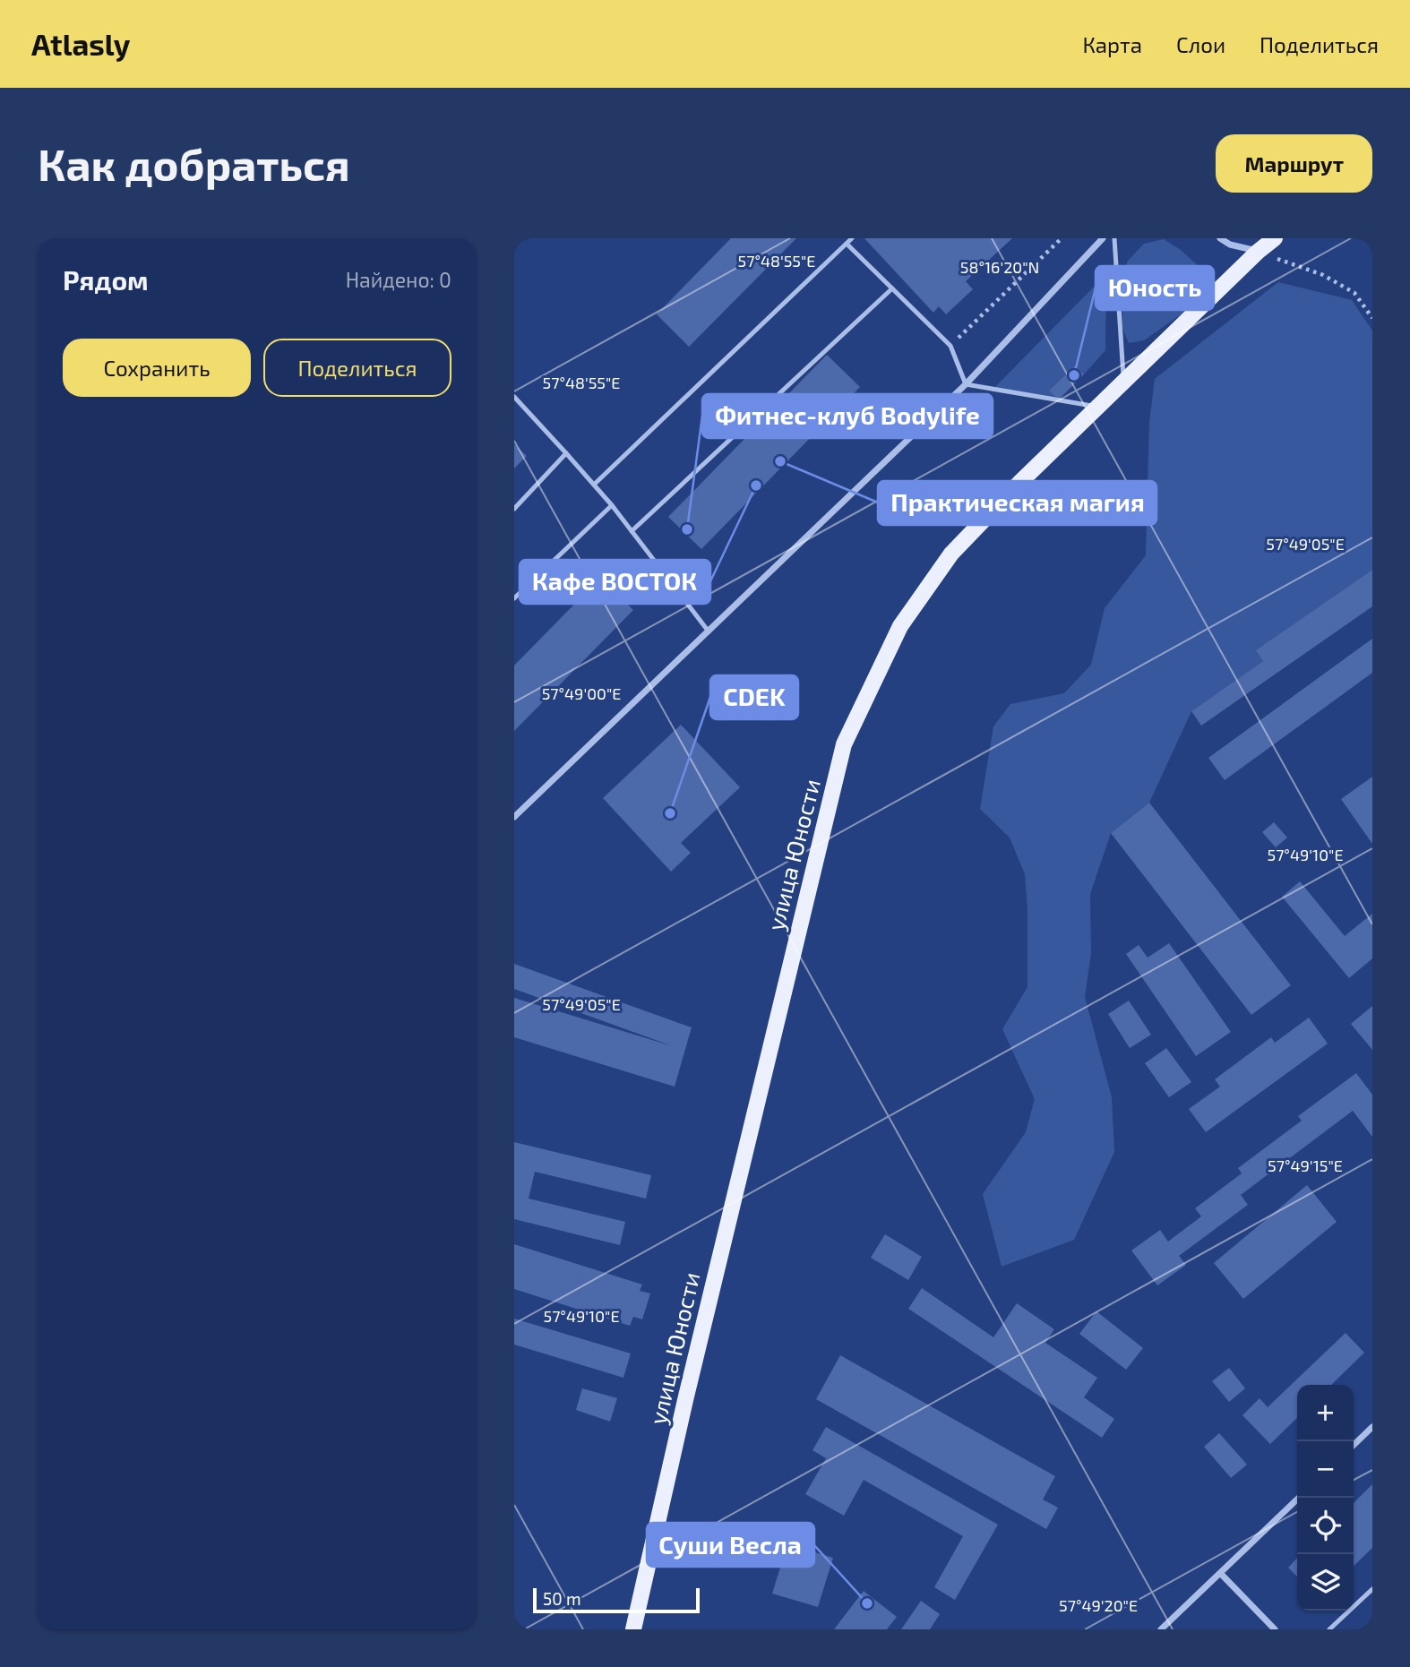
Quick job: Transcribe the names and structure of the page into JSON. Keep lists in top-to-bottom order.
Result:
{
  "streets": {
    "main road": ["улица Юности"]
  },
  "places": [
    "Юность",
    "Практическая магия",
    "Кафе ВОСТОК",
    "Фитнес-клуб Bodylife",
    "CDEK",
    "Суши Весла"
  ],
  "scale_bar": "50 m",
  "page": {
    "header": "Atlasly",
    "nav": ["Карта", "Слои", "Поделиться"],
    "buttons": [
      "Маршрут",
      ["Сохранить", "Поделиться"]
    ],
    "title": "Как добраться",
    "heading": ["Рядом", "Найдено: 0"],
    "map_buttons": ["+", "−"],
    "scale": "50 m"
  },
  "coordinates": [
    "57°48'55\"E",
    "58°16'20\"N",
    "57°49'05\"E",
    "57°49'00\"E",
    "57°49'10\"E",
    "57°49'15\"E",
    "57°49'20\"E"
  ]
}
